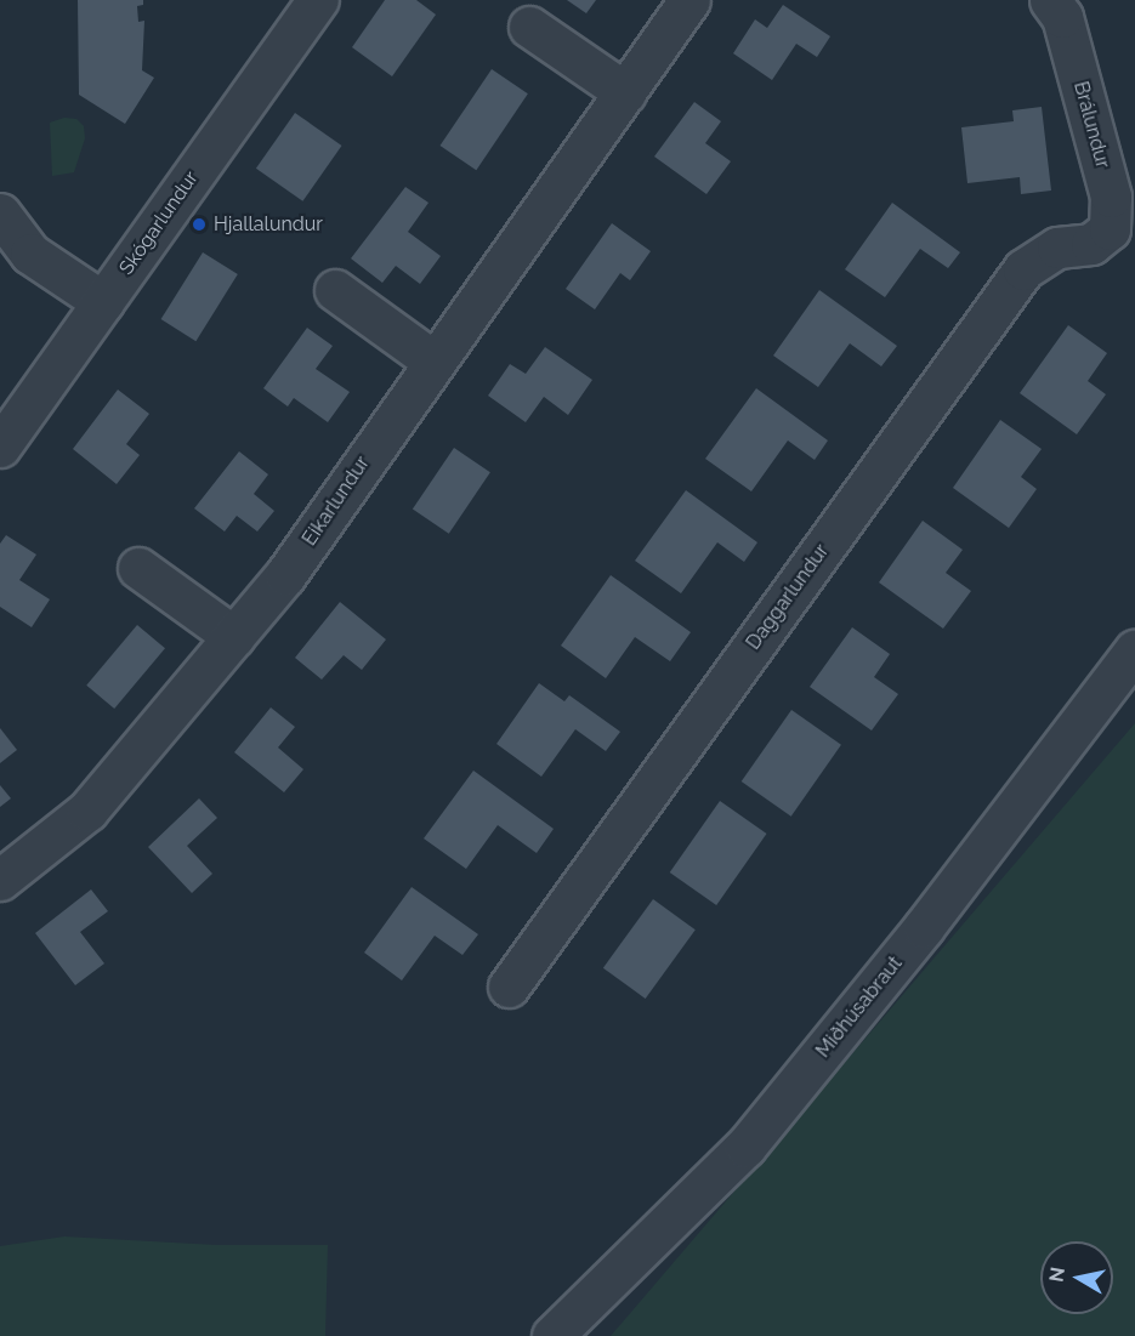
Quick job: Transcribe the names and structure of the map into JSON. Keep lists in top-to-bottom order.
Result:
{
  "streets": {
    "street": [
      "Brálundur",
      "Skógarlundur",
      "Eikarlundur",
      "Daggarlundur",
      "Miðhúsabraut"
    ]
  },
  "crossings": [
    ["Brálundur", "Daggarlundur"]
  ],
  "places": ["Hjallalundur"],
  "north": "left"
}
